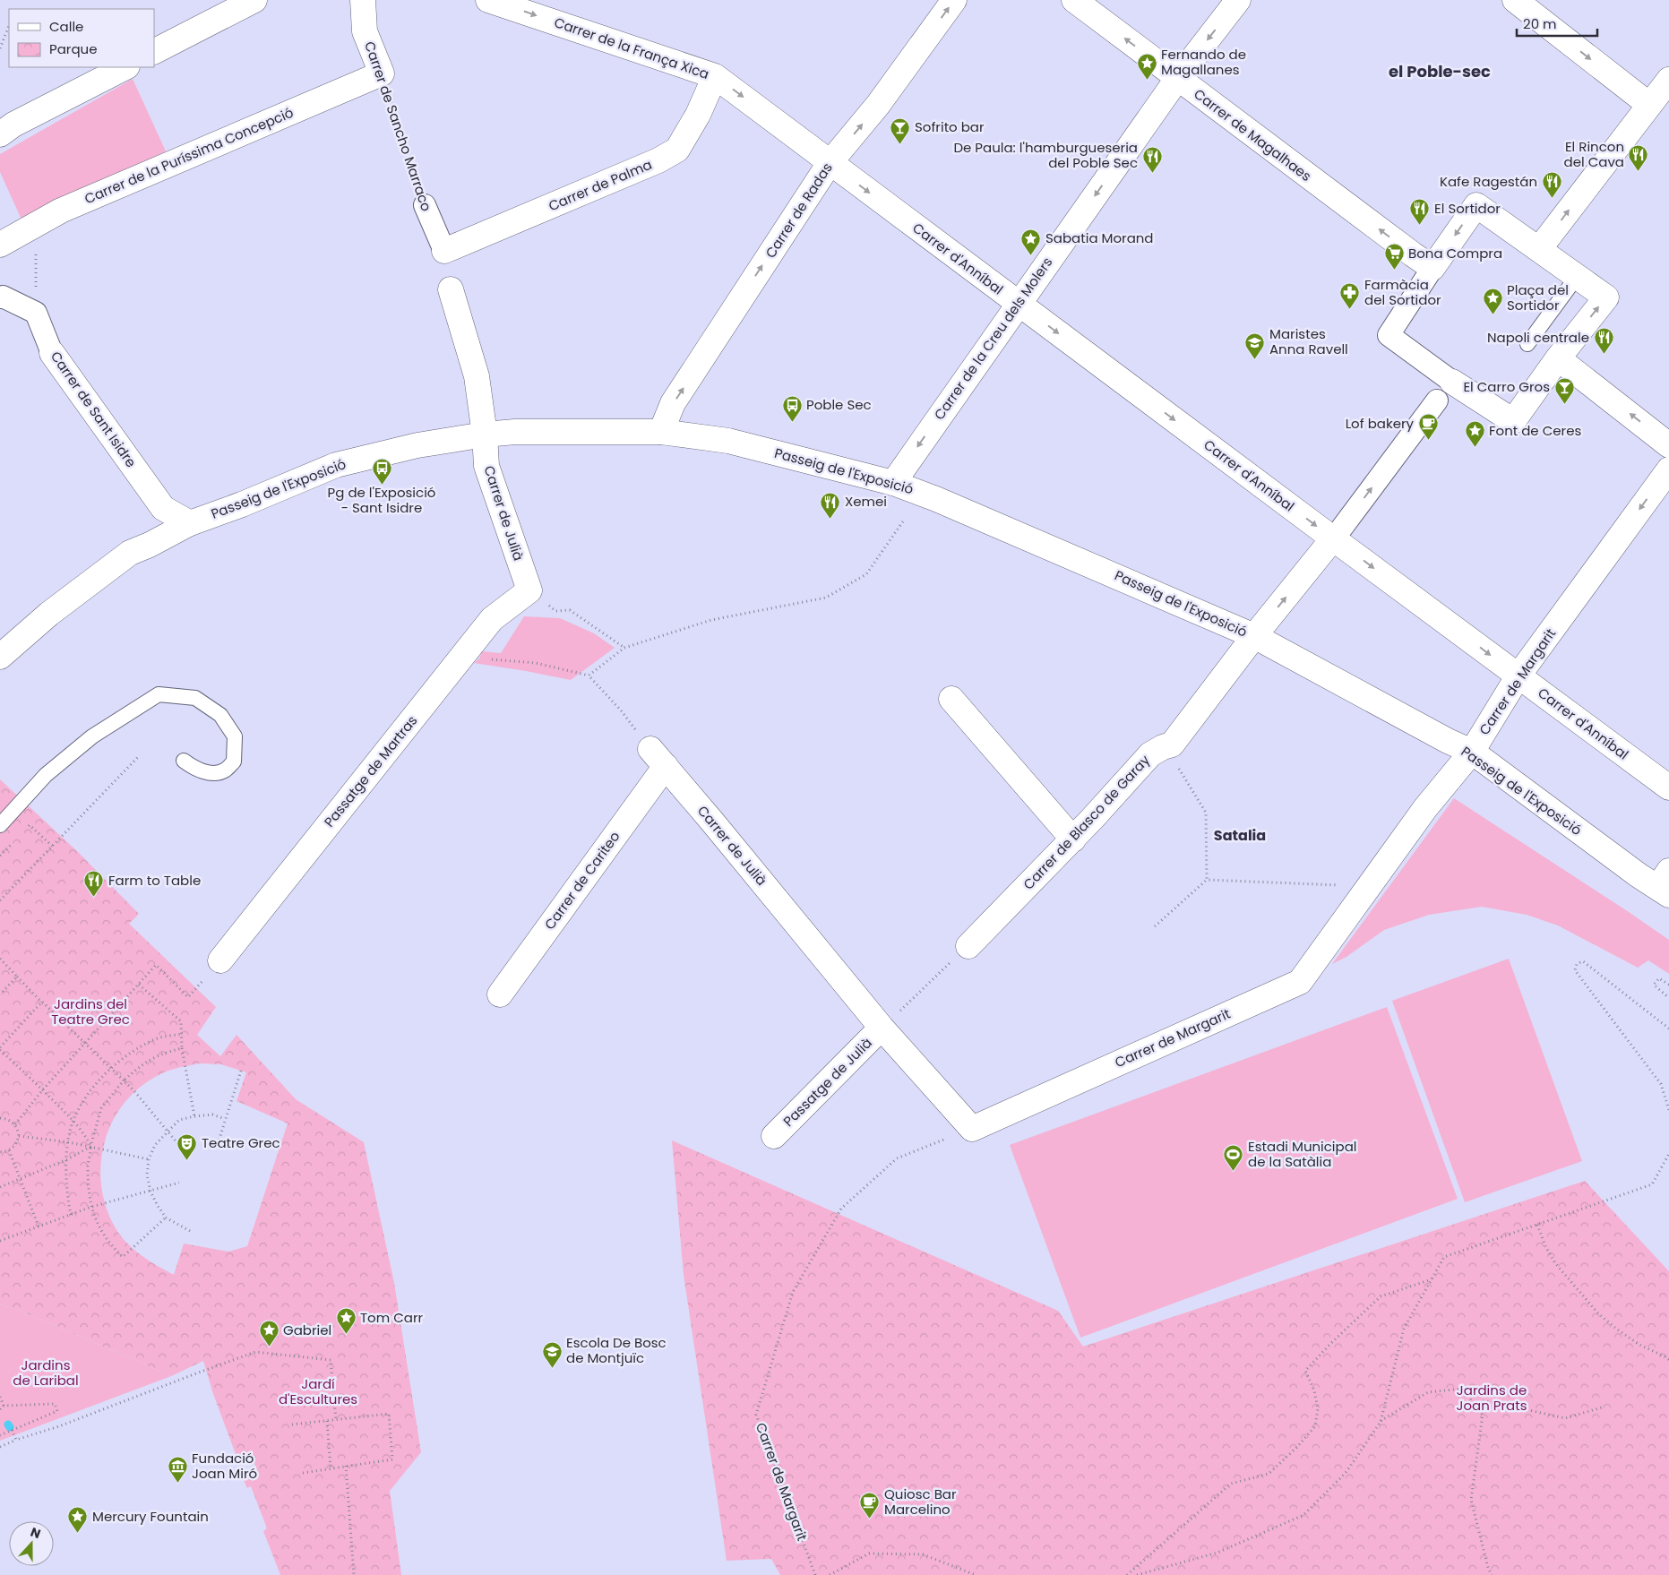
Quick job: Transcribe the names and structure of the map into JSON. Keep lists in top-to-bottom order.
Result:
{
  "streets": {
    "street": [
      "Carrer de la França Xica",
      "Carrer de Sancho Marraco",
      "Carrer de Magalhaes",
      "Carrer de la Puríssima Concepció",
      "Carrer de Palma",
      "Carrer de Radas",
      "Carrer d'Anníbal",
      "Carrer de la Creu dels Molers",
      "Carrer de Sant Isidre",
      "Passeig de l'Exposició",
      "Carrer de Julià",
      "Carrer de Margarit",
      "Passatge de Martras",
      "Carrer de Blasco de Garay",
      "Carrer de Cariteo",
      "Passatge de Julià"
    ]
  },
  "crossings": [
    ["Carrer de la França Xica", "Carrer de Palma"],
    ["Carrer de la França Xica", "Carrer de Radas"],
    ["Carrer de la França Xica", "Carrer d'Anníbal"],
    ["Carrer de Sancho Marraco", "Carrer de la Puríssima Concepció"],
    ["Carrer de Sancho Marraco", "Carrer de Palma"],
    ["Carrer de Magalhaes", "Carrer de la Creu dels Molers"],
    ["Carrer de Radas", "Carrer d'Anníbal"],
    ["Carrer de Radas", "Passeig de l'Exposició"],
    ["Carrer d'Anníbal", "Carrer de la Creu dels Molers"],
    ["Carrer d'Anníbal", "Carrer de Margarit"],
    ["Carrer d'Anníbal", "Carrer de Blasco de Garay"],
    ["Carrer de la Creu dels Molers", "Passeig de l'Exposició"],
    ["Carrer de Sant Isidre", "Passeig de l'Exposició"],
    ["Passeig de l'Exposició", "Carrer de Julià"],
    ["Passeig de l'Exposició", "Carrer de Margarit"],
    ["Passeig de l'Exposició", "Carrer de Blasco de Garay"],
    ["Carrer de Julià", "Carrer de Margarit"],
    ["Carrer de Julià", "Passatge de Martras"],
    ["Carrer de Julià", "Carrer de Cariteo"],
    ["Carrer de Julià", "Passatge de Julià"]
  ],
  "one_way": [
    "Carrer de la França Xica",
    "Carrer de Magalhaes",
    "Carrer de Radas",
    "Carrer d'Anníbal",
    "Carrer de la Creu dels Molers",
    "Carrer de Blasco de Garay"
  ],
  "districts": ["el Poble-sec", "Satalia"],
  "parks": [
    "Jardins del Teatre Grec",
    "Jardins de Laribal",
    "Jardí d'Escultures",
    "Jardins de Joan Prats"
  ],
  "places": {
    "place": [
      "Fernando de Magallanes",
      "Sabatia Morand",
      "Plaça del Sortidor",
      "Font de Ceres",
      "Tom Carr",
      "Gabriel",
      "Mercury Fountain"
    ],
    "bar": ["Sofrito bar", "El Carro Gros"],
    "restaurant": [
      "El Rincon del Cava",
      "De Paula: l'hamburgueseria del Poble Sec",
      "Kafe Ragestán",
      "El Sortidor",
      "Napoli centrale",
      "Xemei",
      "Farm to Table"
    ],
    "supermarket": ["Bona Compra"],
    "pharmacy": ["Farmàcia del Sortidor"],
    "school or university": ["Maristes Anna Ravell", "Escola De Bosc de Montjuïc"],
    "bus stop": ["Poble Sec", "Pg de l'Exposició - Sant Isidre"],
    "cafe": ["Lof bakery", "Quiosc Bar Marcelino"],
    "theatre": ["Teatre Grec"],
    "sports": ["Estadi Municipal de la Satàlia"],
    "museum": ["Fundació Joan Miró"]
  },
  "legend": ["Calle", "Parque"],
  "scale_bar": "20 m",
  "north": "top"
}
